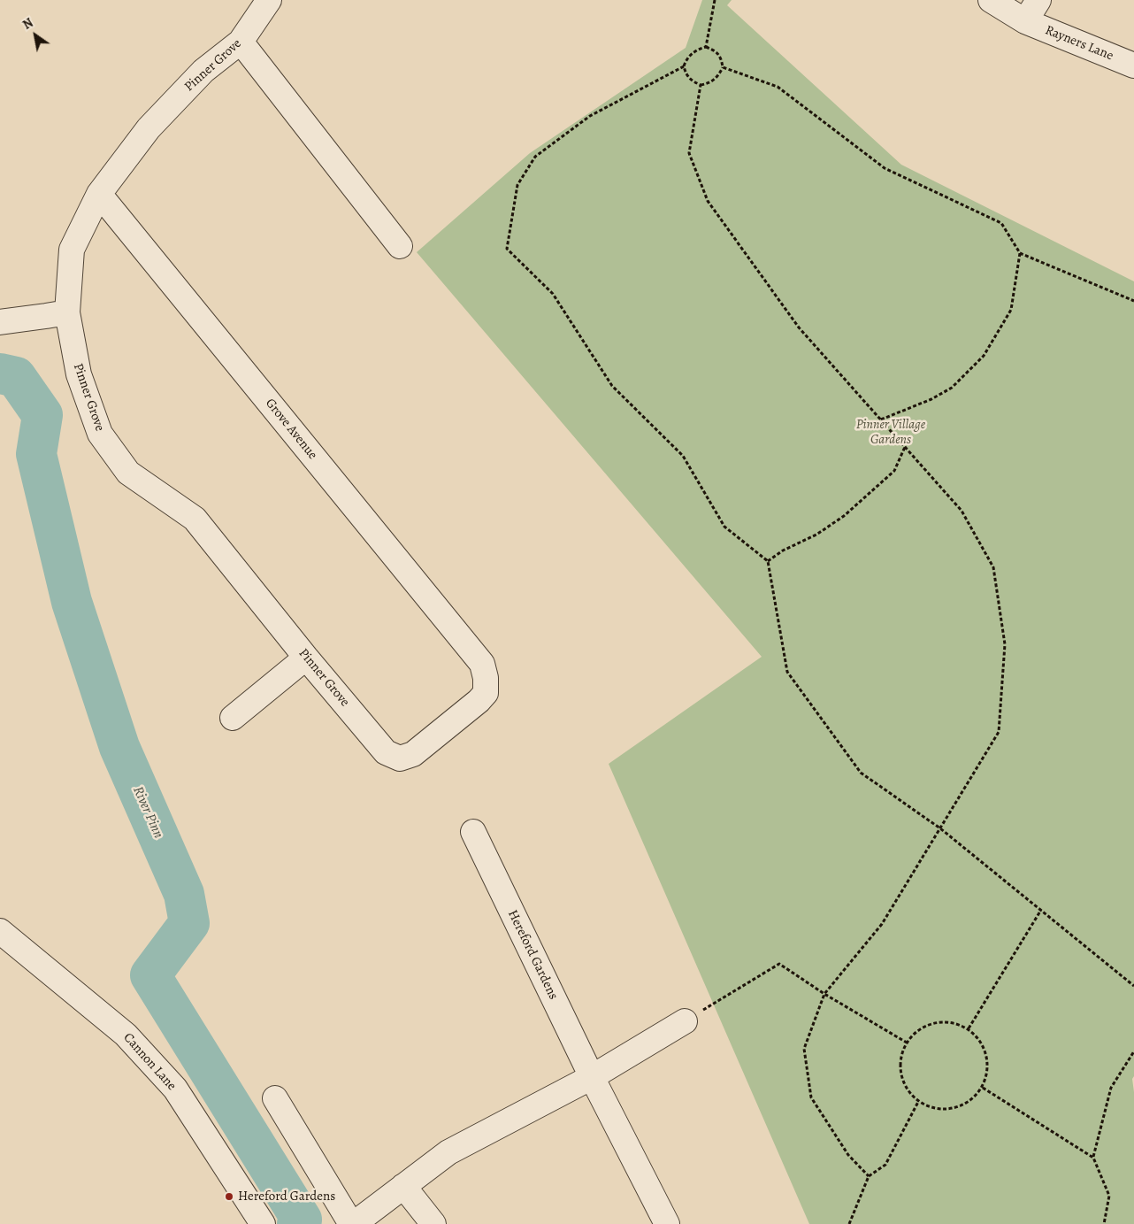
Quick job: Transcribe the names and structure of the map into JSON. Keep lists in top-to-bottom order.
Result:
{
  "streets": {
    "street": [
      "Rayners Lane",
      "Pinner Grove",
      "Grove Avenue",
      "Hereford Gardens",
      "Cannon Lane"
    ]
  },
  "crossings": [
    ["Pinner Grove", "Grove Avenue"]
  ],
  "water": ["River Pinn"],
  "parks": ["Pinner Village Gardens"],
  "places": ["Hereford Gardens"],
  "north": "top left"
}
